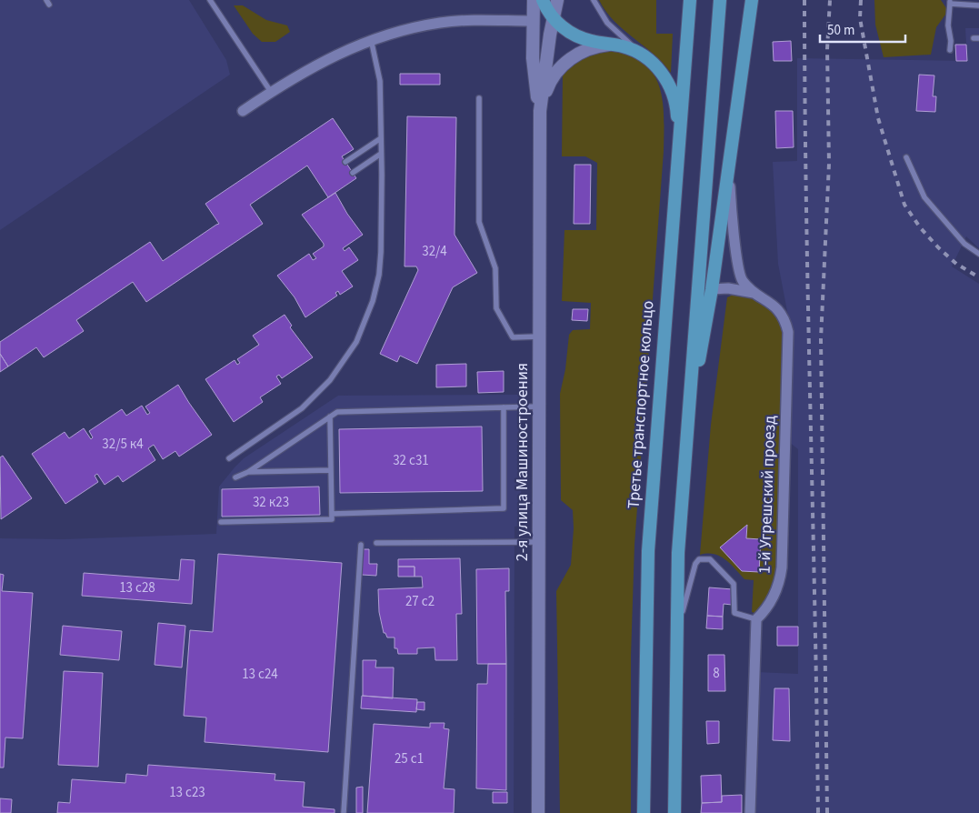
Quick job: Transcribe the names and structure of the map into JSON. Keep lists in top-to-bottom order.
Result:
{
  "streets": {
    "main road": ["Третье транспортное кольцо", "2-я улица Машиностроения"],
    "street": ["1-й Угрешский проезд"]
  },
  "house_numbers": [
    "32/4",
    "32/5 к4",
    "32 с31",
    "32 к23",
    "13 с28",
    "27 с2",
    "8",
    "13 c24",
    "25 с1",
    "13 с23"
  ],
  "scale_bar": "50 m"
}
